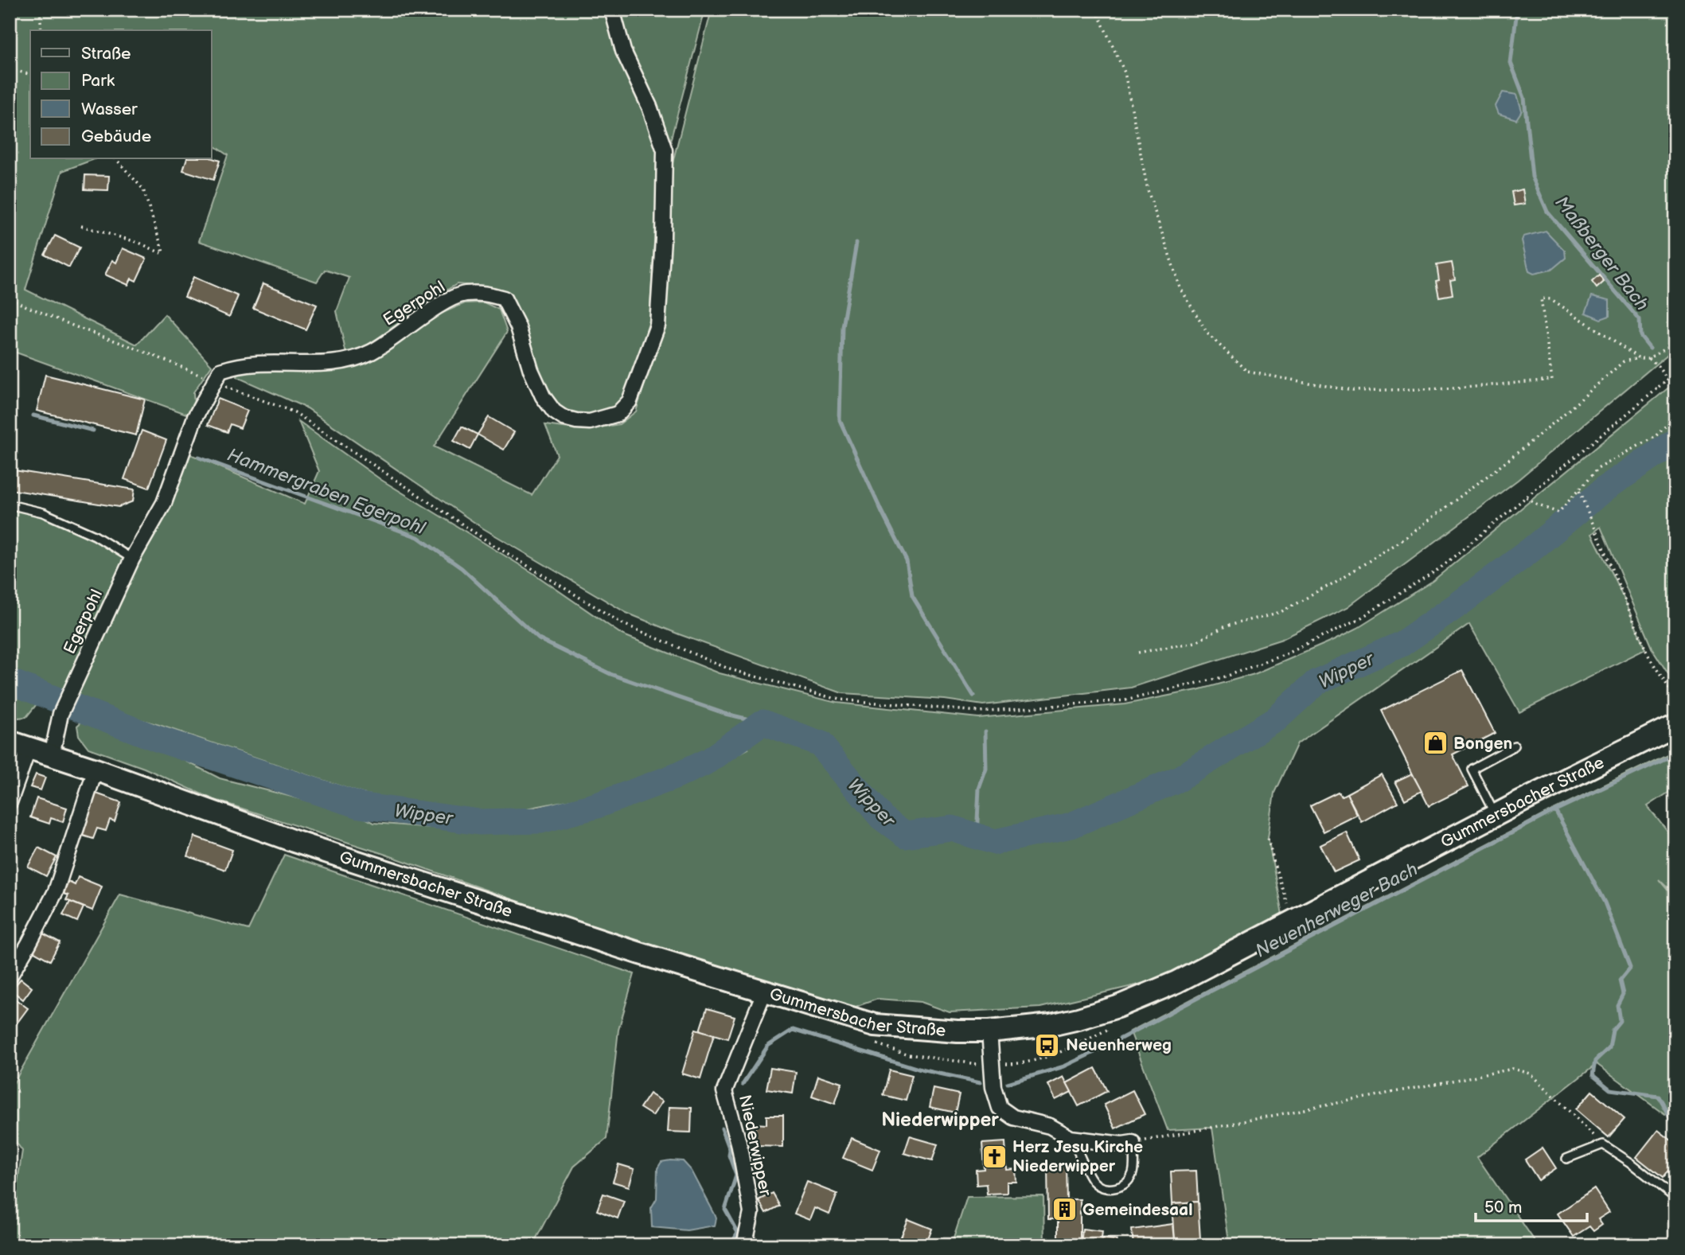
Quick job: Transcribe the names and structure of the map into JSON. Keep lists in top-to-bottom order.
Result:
{
  "streets": {
    "main road": ["Gummersbacher Straße"],
    "street": ["Egerpohl", "Niederwipper"]
  },
  "crossings": [
    ["Egerpohl", "Gummersbacher Straße"],
    ["Gummersbacher Straße", "Niederwipper"]
  ],
  "districts": ["Niederwipper"],
  "water": [
    "Maßberger Bach",
    "Hammergraben Egerpohl",
    "Wipper",
    "Neuenherweger Bach"
  ],
  "places": {
    "shop": ["Bongen"],
    "bus stop": ["Neuenherweg"],
    "church": ["Herz Jesu Kirche Niederwipper"],
    "building": ["Gemeindesaal"]
  },
  "legend": [
    "Straße",
    "Park",
    "Wasser",
    "Gebäude"
  ],
  "scale_bar": "50 m"
}
